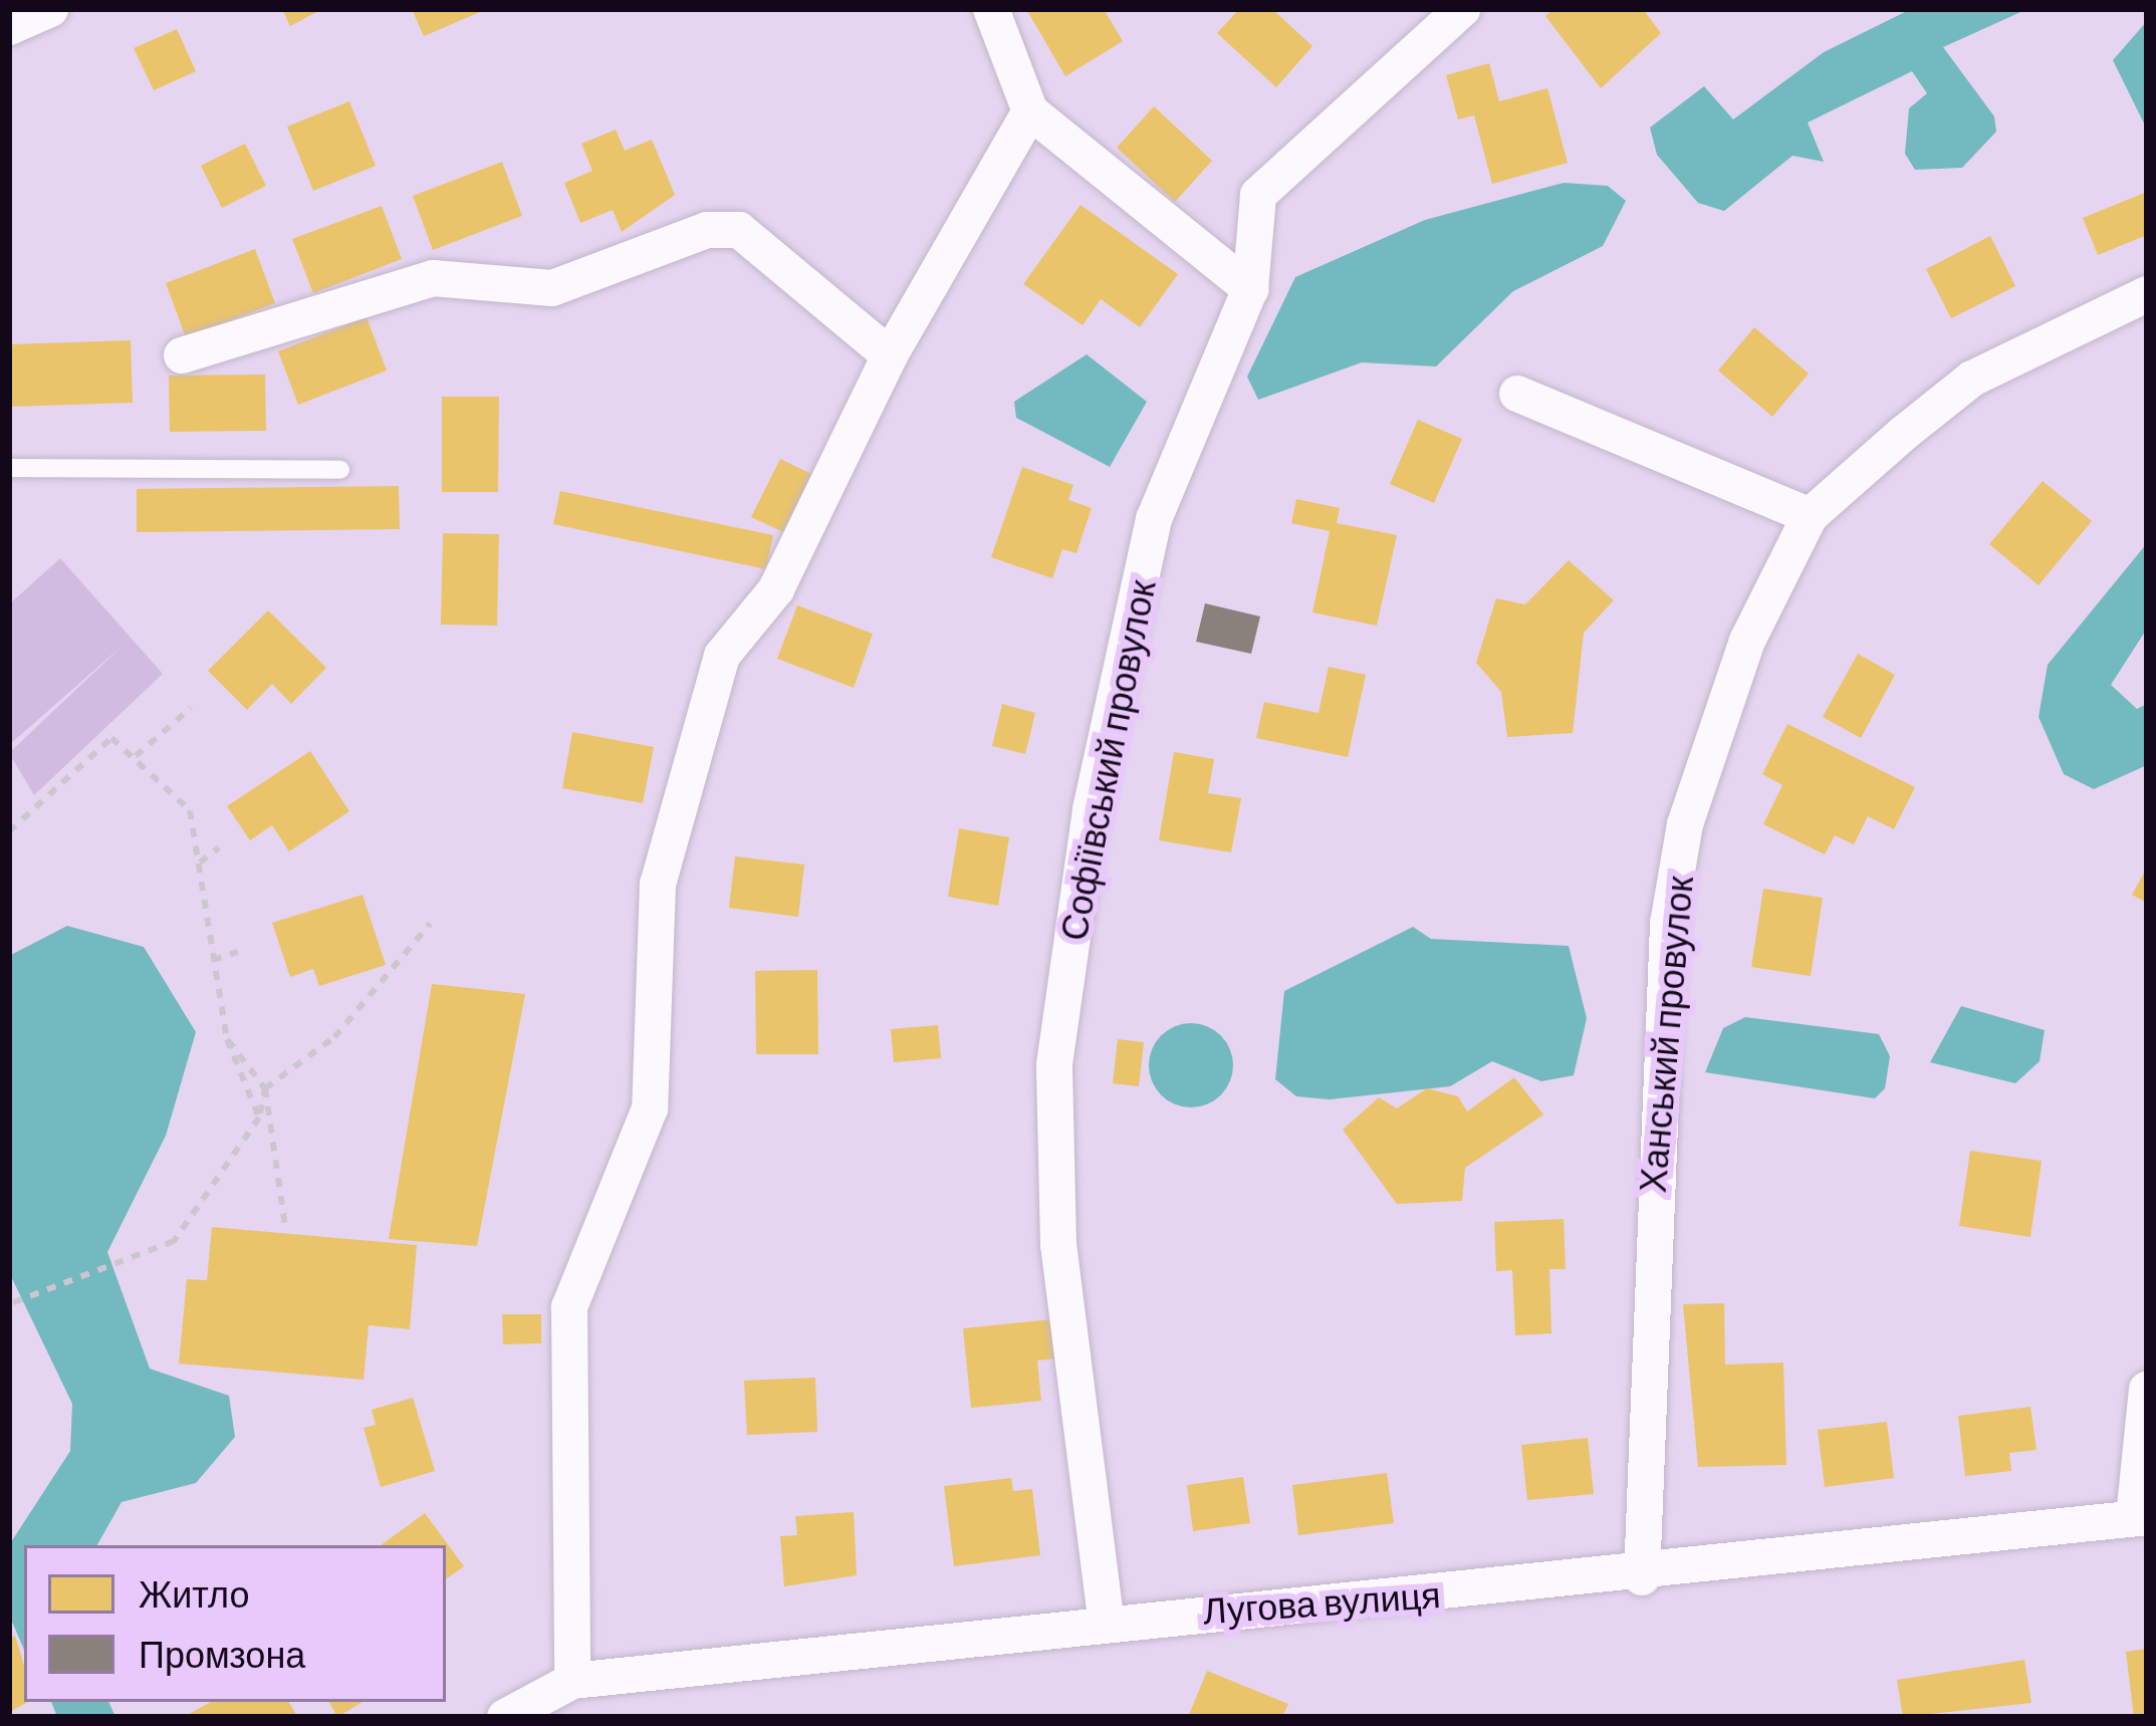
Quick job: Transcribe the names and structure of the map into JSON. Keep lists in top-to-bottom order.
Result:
{
  "streets": {
    "street": ["Софіївський провулок", "Ханський провулок", "Лугова вулиця"]
  },
  "crossings": [
    ["Софіївський провулок", "Лугова вулиця"],
    ["Ханський провулок", "Лугова вулиця"]
  ],
  "legend": ["Житло", "Промзона"]
}
